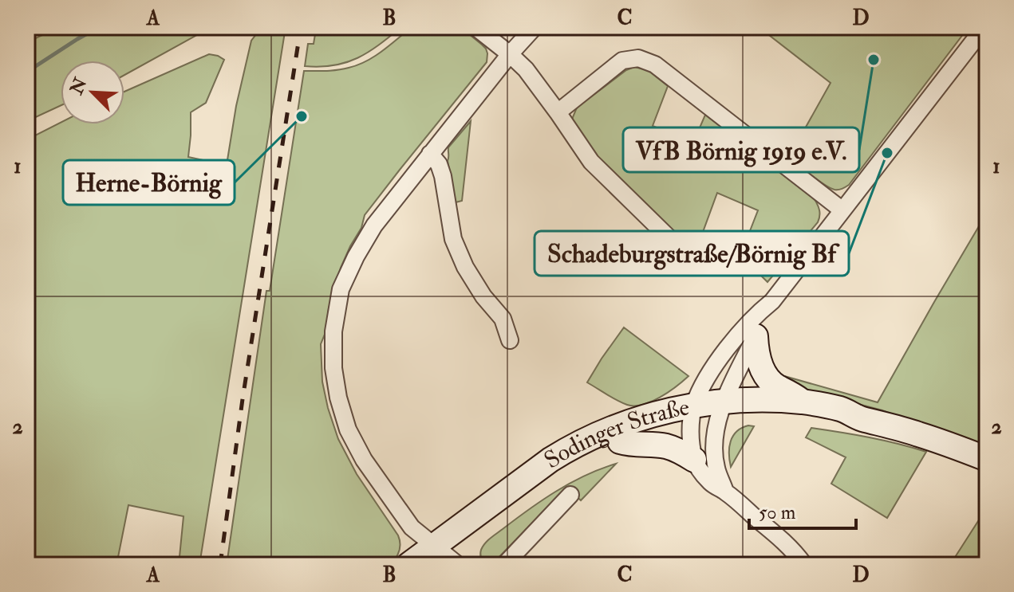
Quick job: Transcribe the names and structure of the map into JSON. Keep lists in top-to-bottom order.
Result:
{
  "streets": {
    "main road": ["Sodinger Straße"]
  },
  "places": ["VfB Börnig 1919 e.V.", "Herne-Börnig", "Schadeburgstraße/Börnig Bf"],
  "scale_bar": "50 m",
  "north": "top left",
  "grid": {
    "columns": [
      "A",
      "B",
      "C",
      "D"
    ],
    "rows": ["1", "2"]
  }
}
